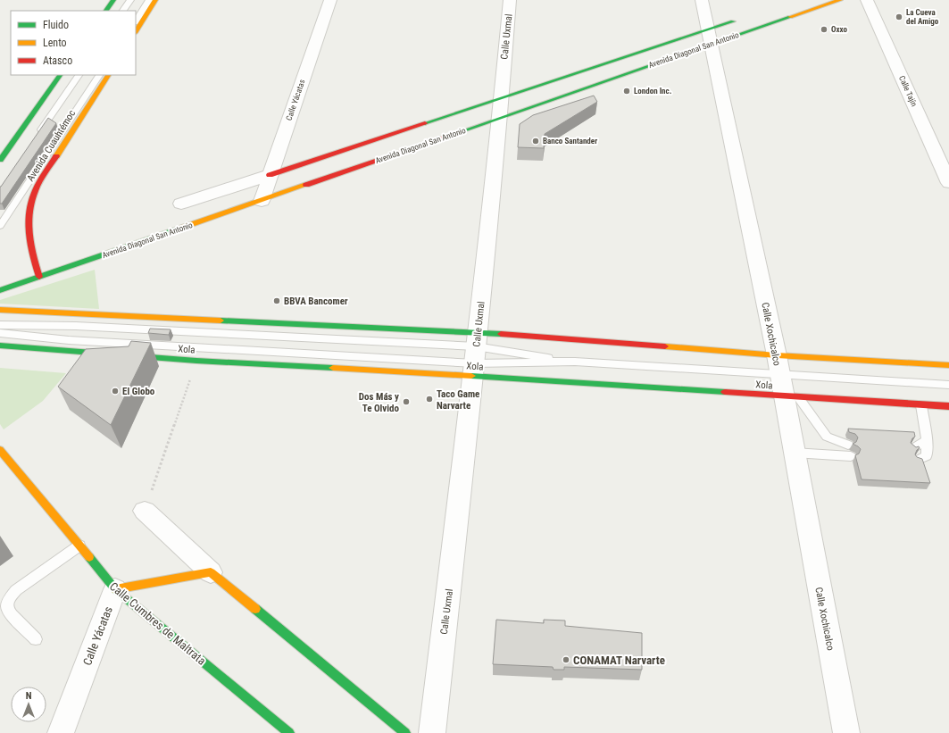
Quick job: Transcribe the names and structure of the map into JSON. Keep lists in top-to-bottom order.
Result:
{
  "streets": {
    "main road": [
      "Avenida Diagonal San Antonio",
      "Avenida Cuauhtémoc",
      "Xola",
      "Calle Cumbres de Maltrata"
    ],
    "street": [
      "Calle Uxmal",
      "Calle Tajín",
      "Calle Yácatas",
      "Calle Xochicalco"
    ]
  },
  "crossings": [
    ["Calle Uxmal", "Avenida Diagonal San Antonio"],
    ["Calle Uxmal", "Xola"],
    ["Avenida Diagonal San Antonio", "Calle Yácatas"],
    ["Avenida Diagonal San Antonio", "Avenida Cuauhtémoc"],
    ["Avenida Diagonal San Antonio", "Calle Xochicalco"],
    ["Calle Yácatas", "Calle Cumbres de Maltrata"],
    ["Calle Xochicalco", "Xola"]
  ],
  "places": [
    "La Cueva del Amigo",
    "Oxxo",
    "London Inc.",
    "Banco Santander",
    "BBVA Bancomer",
    "El Globo",
    "Taco Game Narvarte",
    "Dos Más y Te Olvido",
    "CONAMAT Narvarte"
  ],
  "legend": ["Fluido", "Lento", "Atasco"],
  "north": "top"
}
